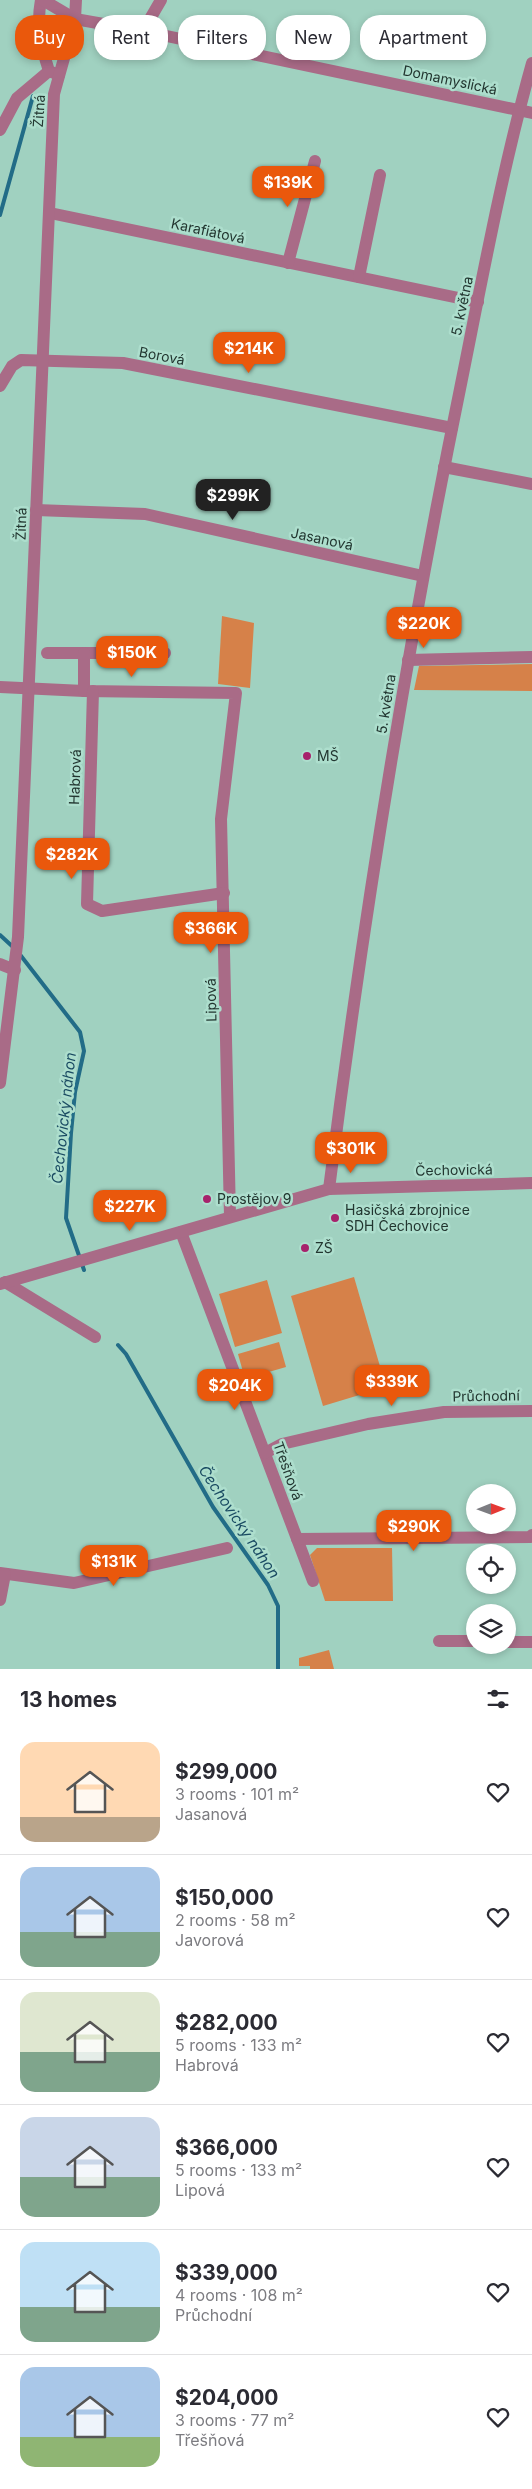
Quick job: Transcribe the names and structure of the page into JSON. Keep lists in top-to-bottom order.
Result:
{
  "streets": {
    "street": [
      "Domamyslická",
      "Žitná",
      "Karafiátová",
      "5. května",
      "Borová",
      "Jasanová",
      "Habrová",
      "Lipová",
      "Čechovická",
      "Průchodní",
      "Třešňová"
    ]
  },
  "crossings": [
    ["Domamyslická", "5. května"],
    ["Žitná", "Karafiátová"],
    ["Žitná", "Borová"],
    ["Žitná", "Jasanová"],
    ["Karafiátová", "5. května"],
    ["5. května", "Borová"],
    ["5. května", "Jasanová"],
    ["5. května", "Čechovická"],
    ["Habrová", "Lipová"],
    ["Lipová", "Čechovická"],
    ["Čechovická", "Třešňová"],
    ["Průchodní", "Třešňová"]
  ],
  "water": ["Čechovický náhon"],
  "places": [
    "MŠ",
    "Prostějov 9",
    "Hasičská zbrojnice SDH Čechovice",
    "ZŠ"
  ],
  "north": "right",
  "page": {
    "chip": [
      "Buy",
      "Rent",
      "Filters",
      "New",
      "Apartment"
    ],
    "price": [
      "$139K",
      "$214K",
      "$299K",
      "$220K",
      "$150K",
      "$282K",
      "$366K",
      "$301K",
      "$227K",
      "$339K",
      "$204K",
      "$290K",
      "$131K"
    ],
    "heading": "13 homes",
    "list": [
      {
        "name": "$299,000",
        "note": "3 rooms · 101 m² · Jasanová"
      },
      {
        "name": "$150,000",
        "note": "2 rooms · 58 m² · Javorová"
      },
      {
        "name": "$282,000",
        "note": "5 rooms · 133 m² · Habrová"
      },
      {
        "name": "$366,000",
        "note": "5 rooms · 133 m² · Lipová"
      },
      {
        "name": "$339,000",
        "note": "4 rooms · 108 m² · Průchodní"
      },
      {
        "name": "$204,000",
        "note": "3 rooms · 77 m² · Třešňová"
      }
    ]
  }
}
